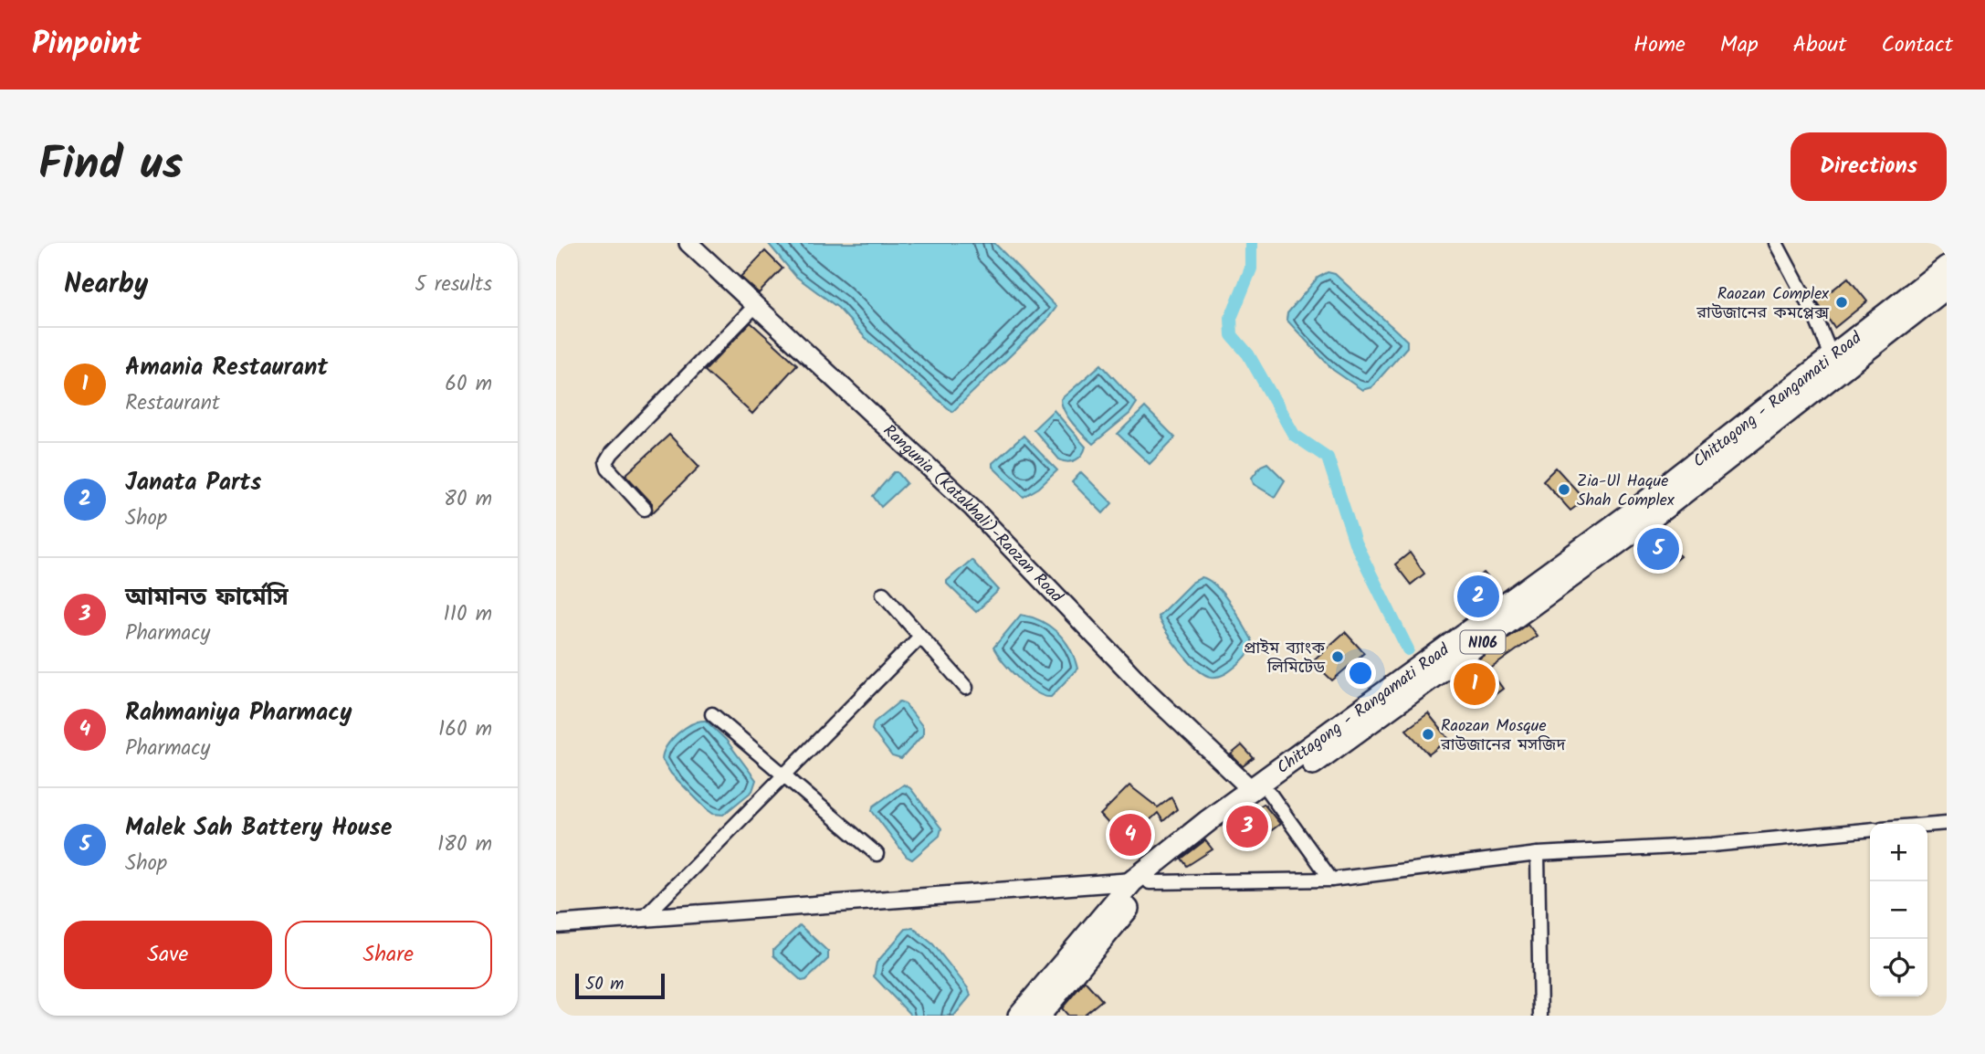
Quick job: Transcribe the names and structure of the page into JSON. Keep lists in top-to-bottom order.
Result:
{
  "streets": {
    "highway": ["Chittagong - Rangamati Road", "N106"],
    "main road": ["Rangunia (Katakhali)-Raozan Road"]
  },
  "crossings": [
    ["Chittagong - Rangamati Road", "Rangunia (Katakhali)-Raozan Road"]
  ],
  "places": [
    "Raozan Complex রাউজানের কমপ্লেক্স",
    "Zia-Ul Haque Shah Complex",
    "প্রাইম ব্যাংক লিমিটেড",
    "Raozan Mosque রাউজানের মসজিদ"
  ],
  "scale_bar": "50 m",
  "page": {
    "header": "Pinpoint",
    "nav": [
      "Home",
      "Map",
      "About",
      "Contact"
    ],
    "title": "Find us",
    "buttons": [
      "Directions",
      ["Save", "Share"]
    ],
    "heading": ["Nearby", "5 results"],
    "list": [
      {
        "mark": "1",
        "name": "Amania Restaurant",
        "note": "Restaurant",
        "value": "60 m"
      },
      {
        "mark": "2",
        "name": "Janata Parts",
        "note": "Shop",
        "value": "80 m"
      },
      {
        "mark": "3",
        "name": "আমানত ফার্মেসি",
        "note": "Pharmacy",
        "value": "110 m"
      },
      {
        "mark": "4",
        "name": "Rahmaniya Pharmacy",
        "note": "Pharmacy",
        "value": "160 m"
      },
      {
        "mark": "5",
        "name": "Malek Sah Battery House",
        "note": "Shop",
        "value": "180 m"
      }
    ],
    "pins": [
      "5",
      "2",
      "1",
      "3",
      "4"
    ],
    "map_buttons": ["+", "−"],
    "scale": "50 m"
  }
}
